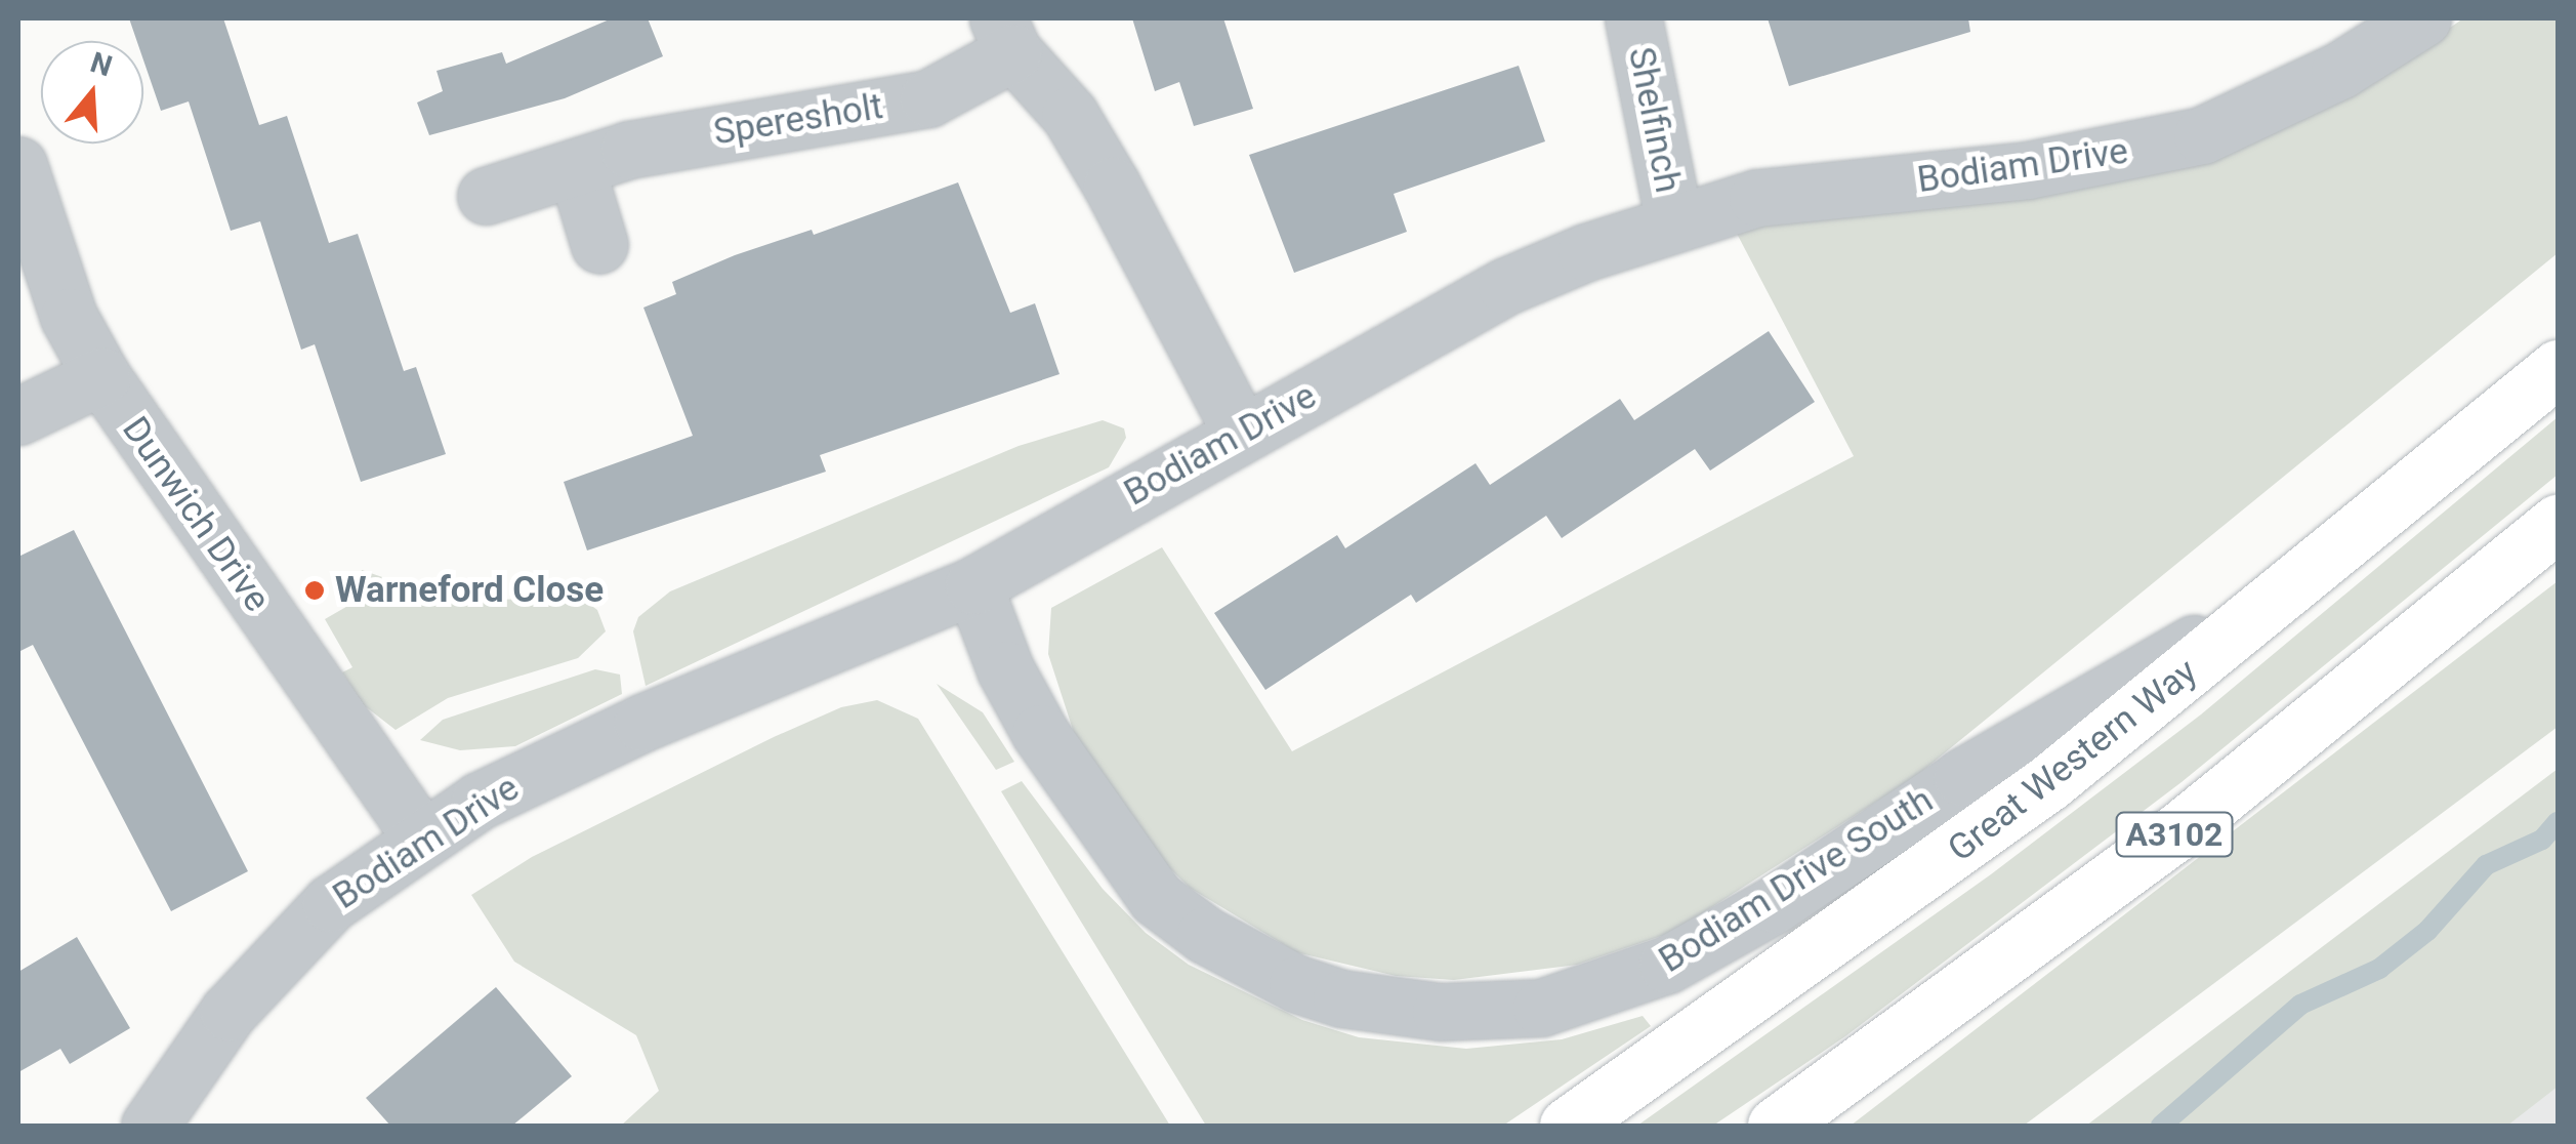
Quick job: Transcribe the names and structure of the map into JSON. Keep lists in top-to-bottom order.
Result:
{
  "streets": {
    "main road": ["Great Western Way", "A3102"],
    "street": [
      "Speresholt",
      "Shelfinch",
      "Bodiam Drive",
      "Dunwich Drive",
      "Bodiam Drive South"
    ]
  },
  "crossings": [
    ["Speresholt", "Bodiam Drive"],
    ["Shelfinch", "Bodiam Drive"],
    ["Bodiam Drive", "Dunwich Drive"],
    ["Bodiam Drive", "Bodiam Drive South"],
    ["Great Western Way", "Bodiam Drive South"]
  ],
  "places": ["Warneford Close"],
  "north": "top"
}
